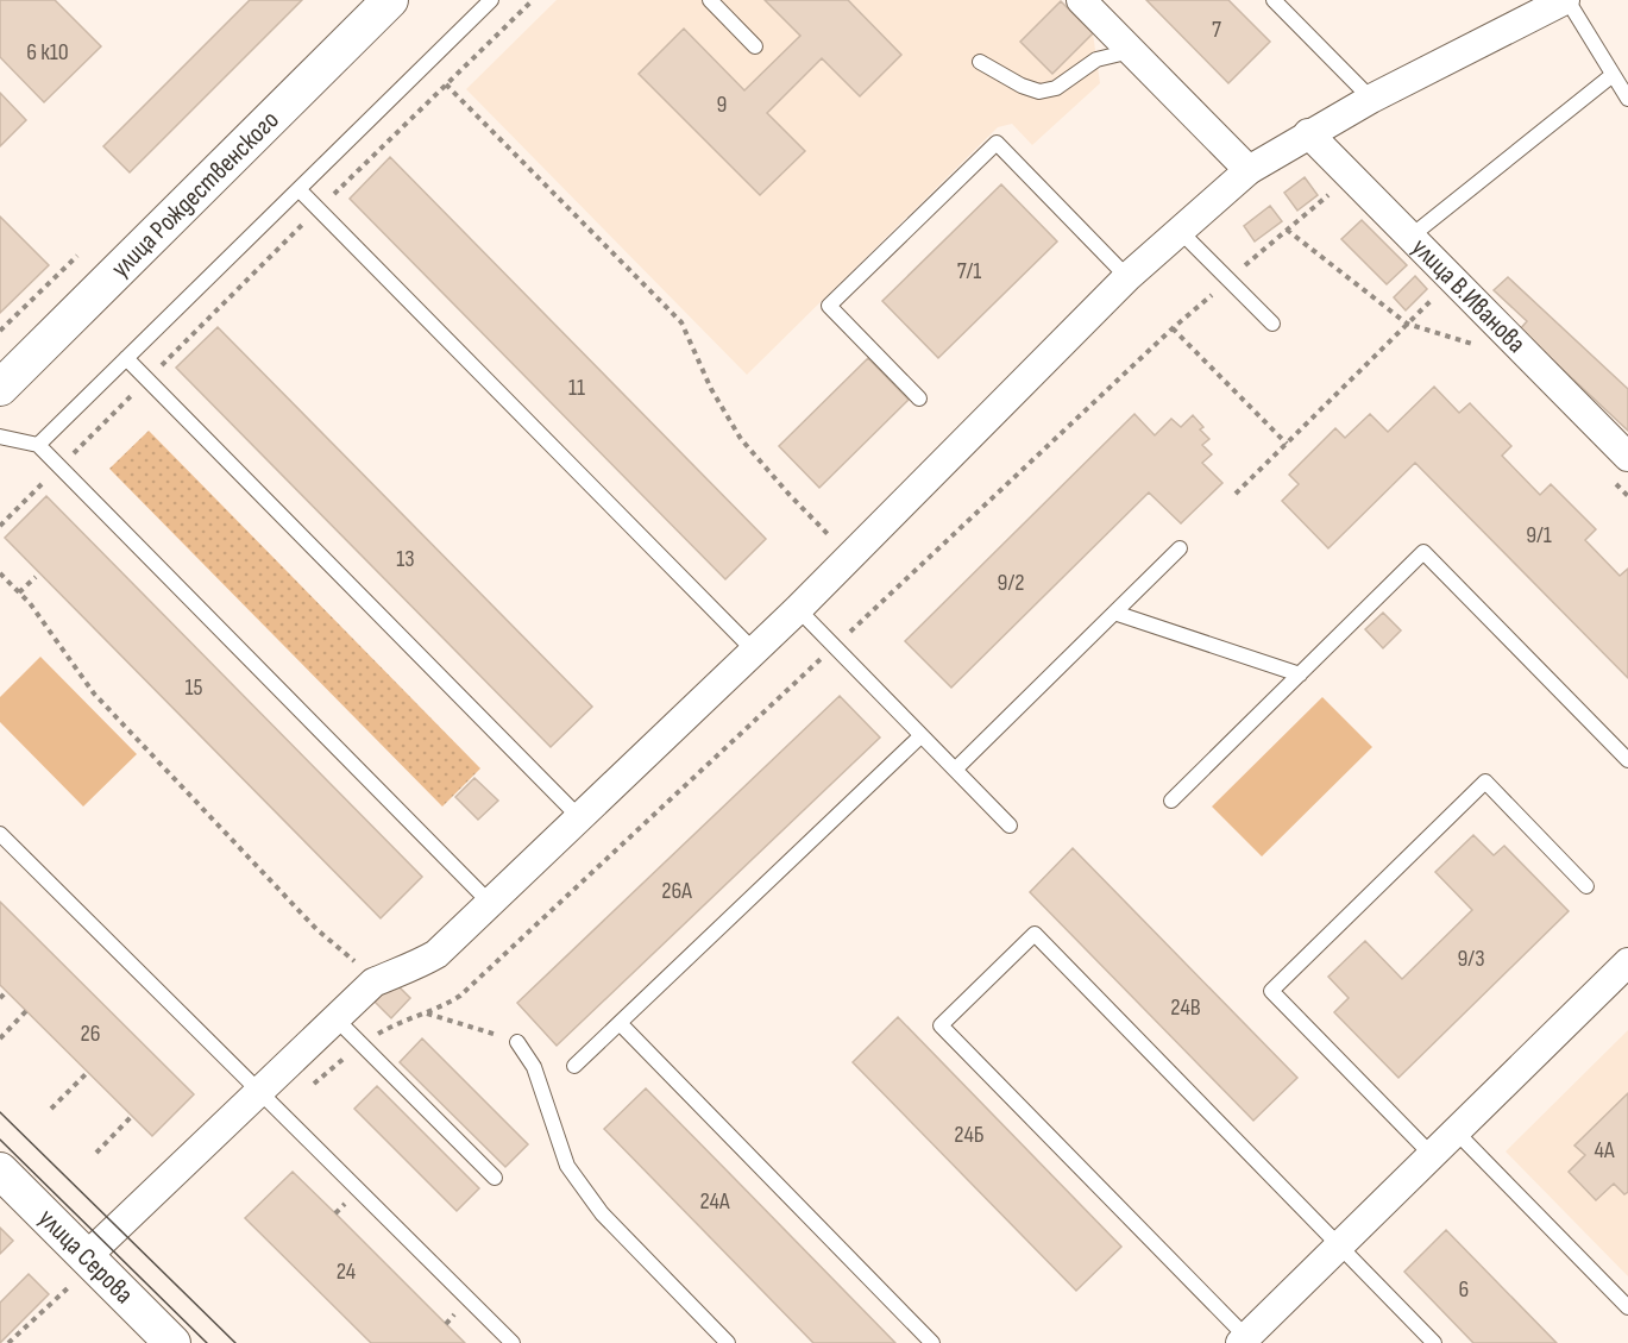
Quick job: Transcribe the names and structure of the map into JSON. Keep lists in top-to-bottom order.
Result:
{
  "streets": {
    "street": ["улица Рождественского", "улица В.Иванова", "улица Серова"]
  },
  "house_numbers": [
    "7",
    "6 к10",
    "9",
    "7/1",
    "11",
    "9/1",
    "13",
    "9/2",
    "15",
    "26А",
    "9/3",
    "24В",
    "26",
    "24Б",
    "4А",
    "24А",
    "24",
    "6"
  ]
}
